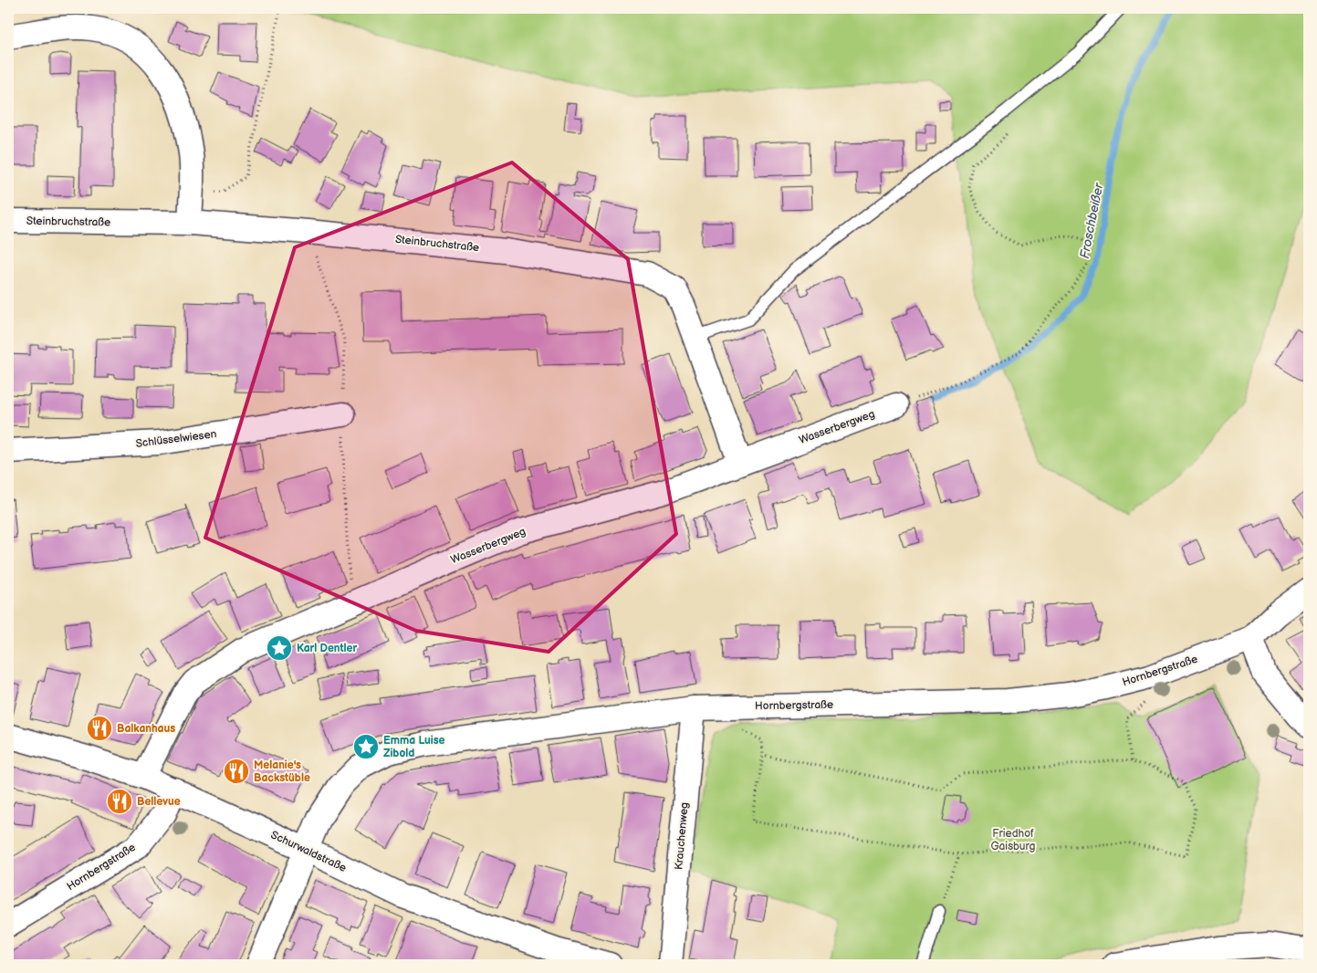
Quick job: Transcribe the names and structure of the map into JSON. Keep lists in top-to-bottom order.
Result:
{
  "streets": {
    "street": [
      "Steinbruchstraße",
      "Wasserbergweg",
      "Schlüsselwiesen",
      "Hornbergstraße",
      "Krauchenweg",
      "Schurwaldstraße"
    ]
  },
  "crossings": [
    ["Steinbruchstraße", "Wasserbergweg"],
    ["Wasserbergweg", "Schurwaldstraße"],
    ["Hornbergstraße", "Krauchenweg"],
    ["Hornbergstraße", "Schurwaldstraße"]
  ],
  "water": ["Froschbeißer"],
  "parks": ["Friedhof Gaisburg"],
  "places": {
    "place": ["Karl Dentler", "Emma Luise Zibold"],
    "restaurant": ["Balkanhaus", "Melanie's Backstüble", "Bellevue"]
  }
}
